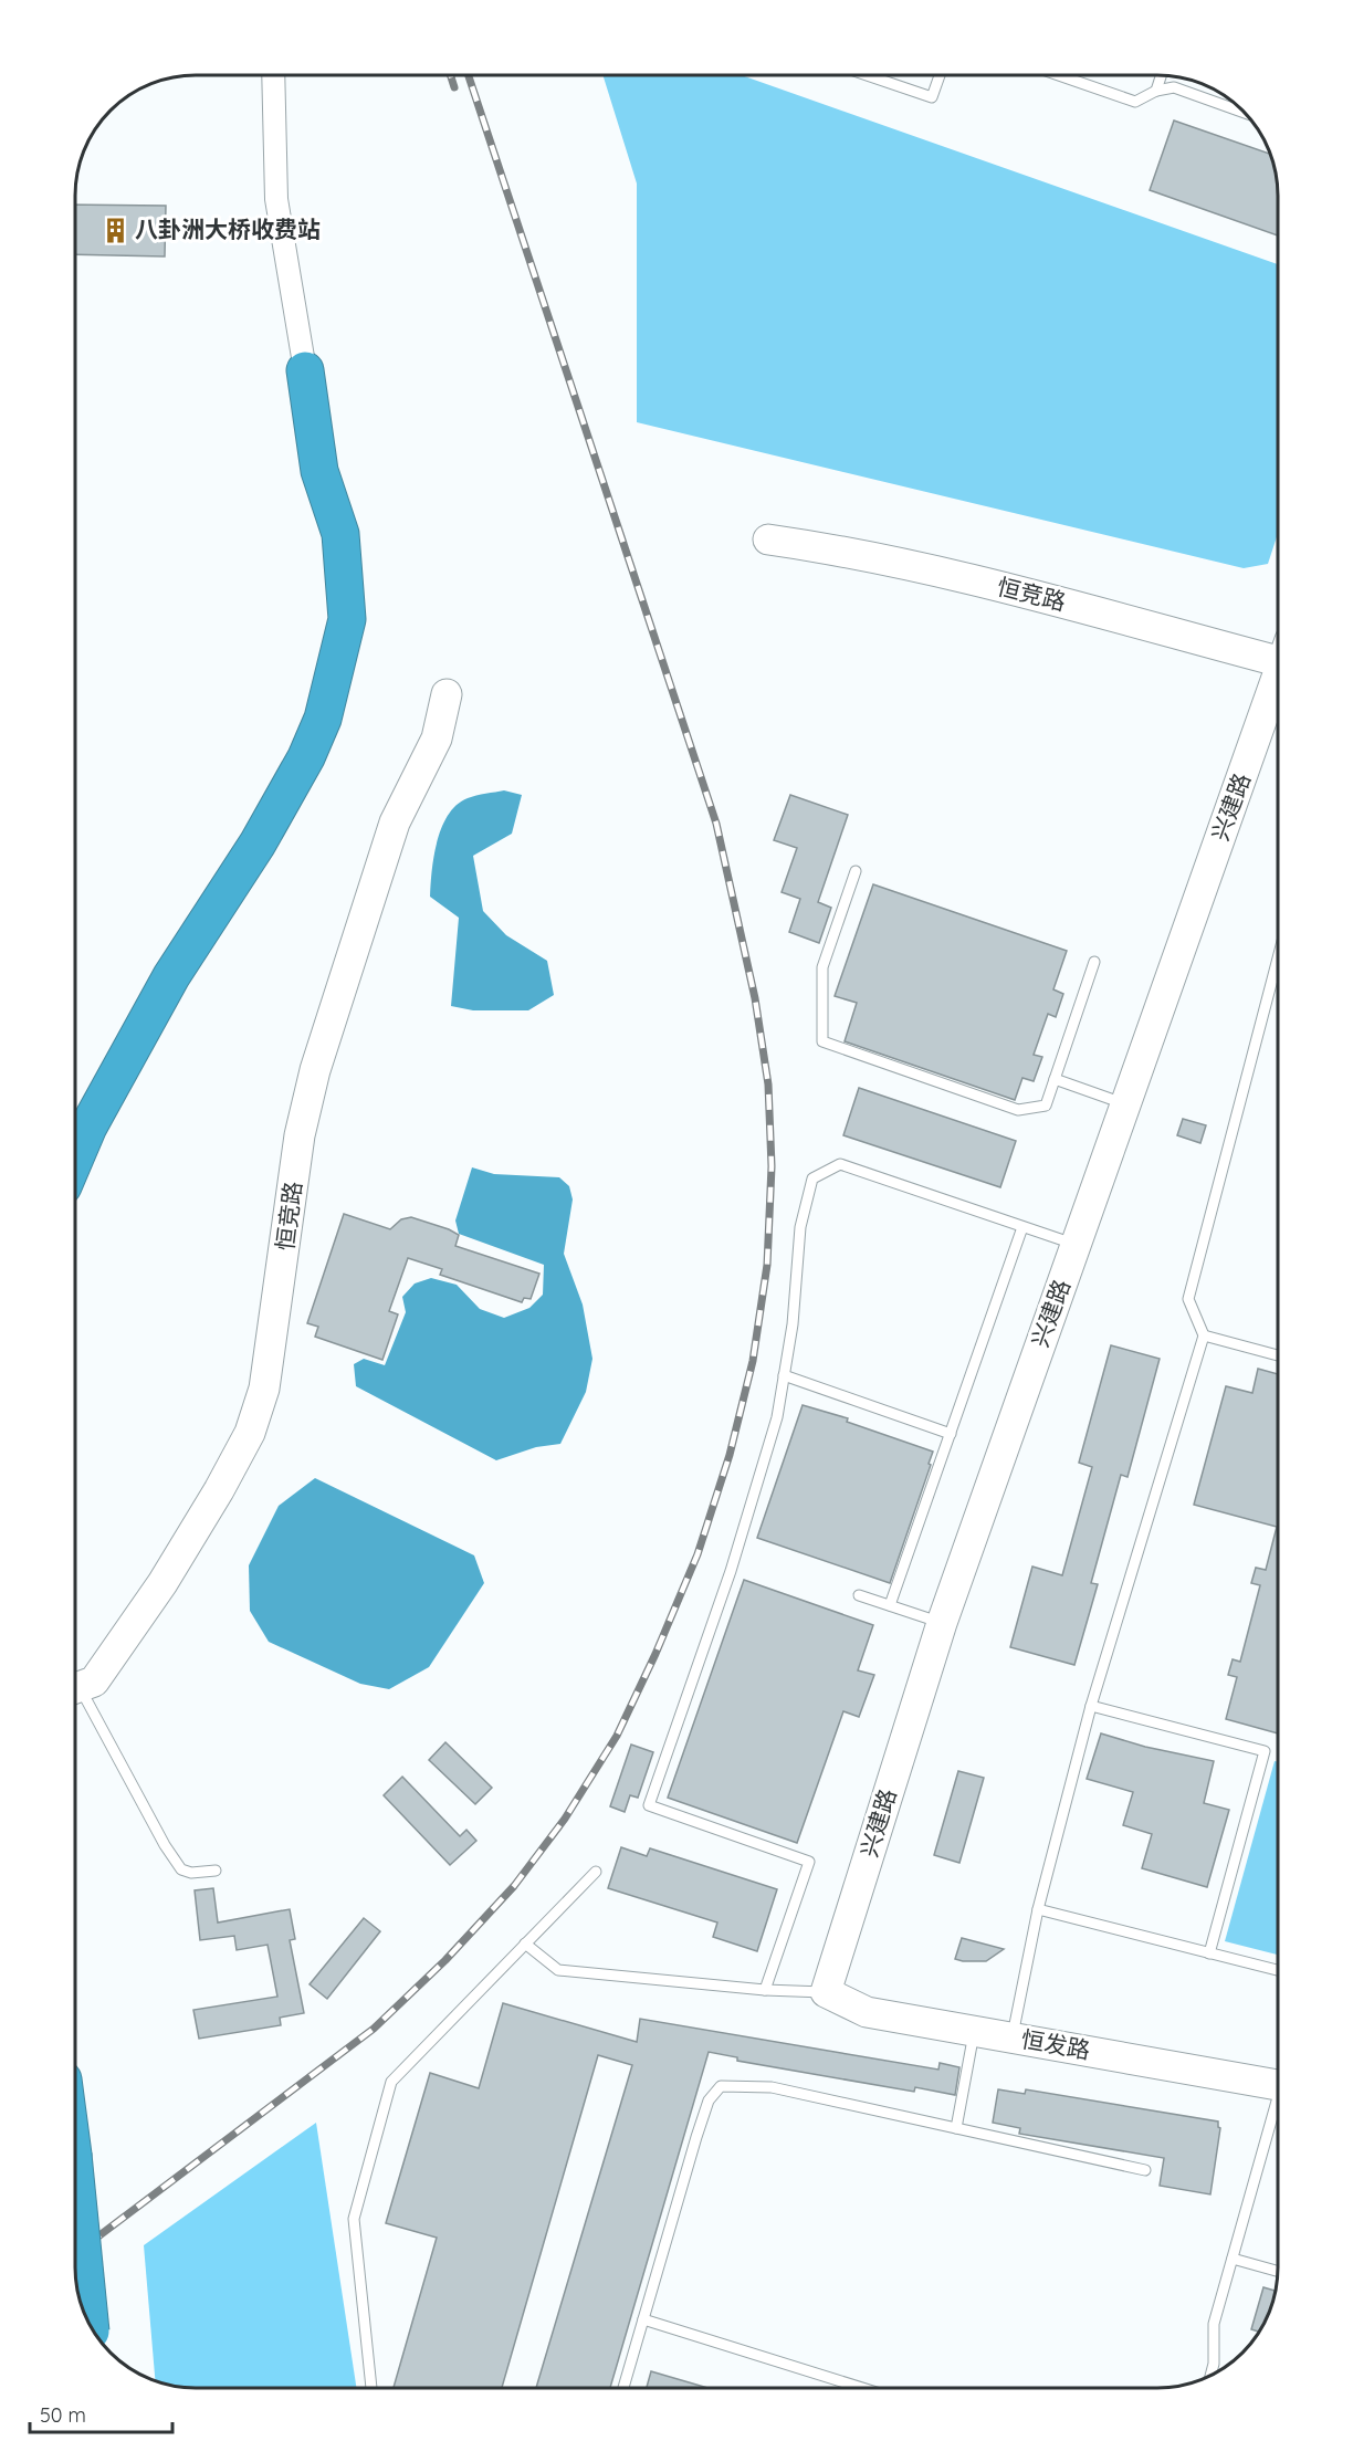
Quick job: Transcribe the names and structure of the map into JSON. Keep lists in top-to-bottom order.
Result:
{
  "streets": {
    "street": ["恒竞路", "兴建路", "恒发路"]
  },
  "crossings": [
    ["兴建路", "恒发路"]
  ],
  "places": {
    "building": ["八卦洲大桥收费站"]
  },
  "scale_bar": "50 m"
}
